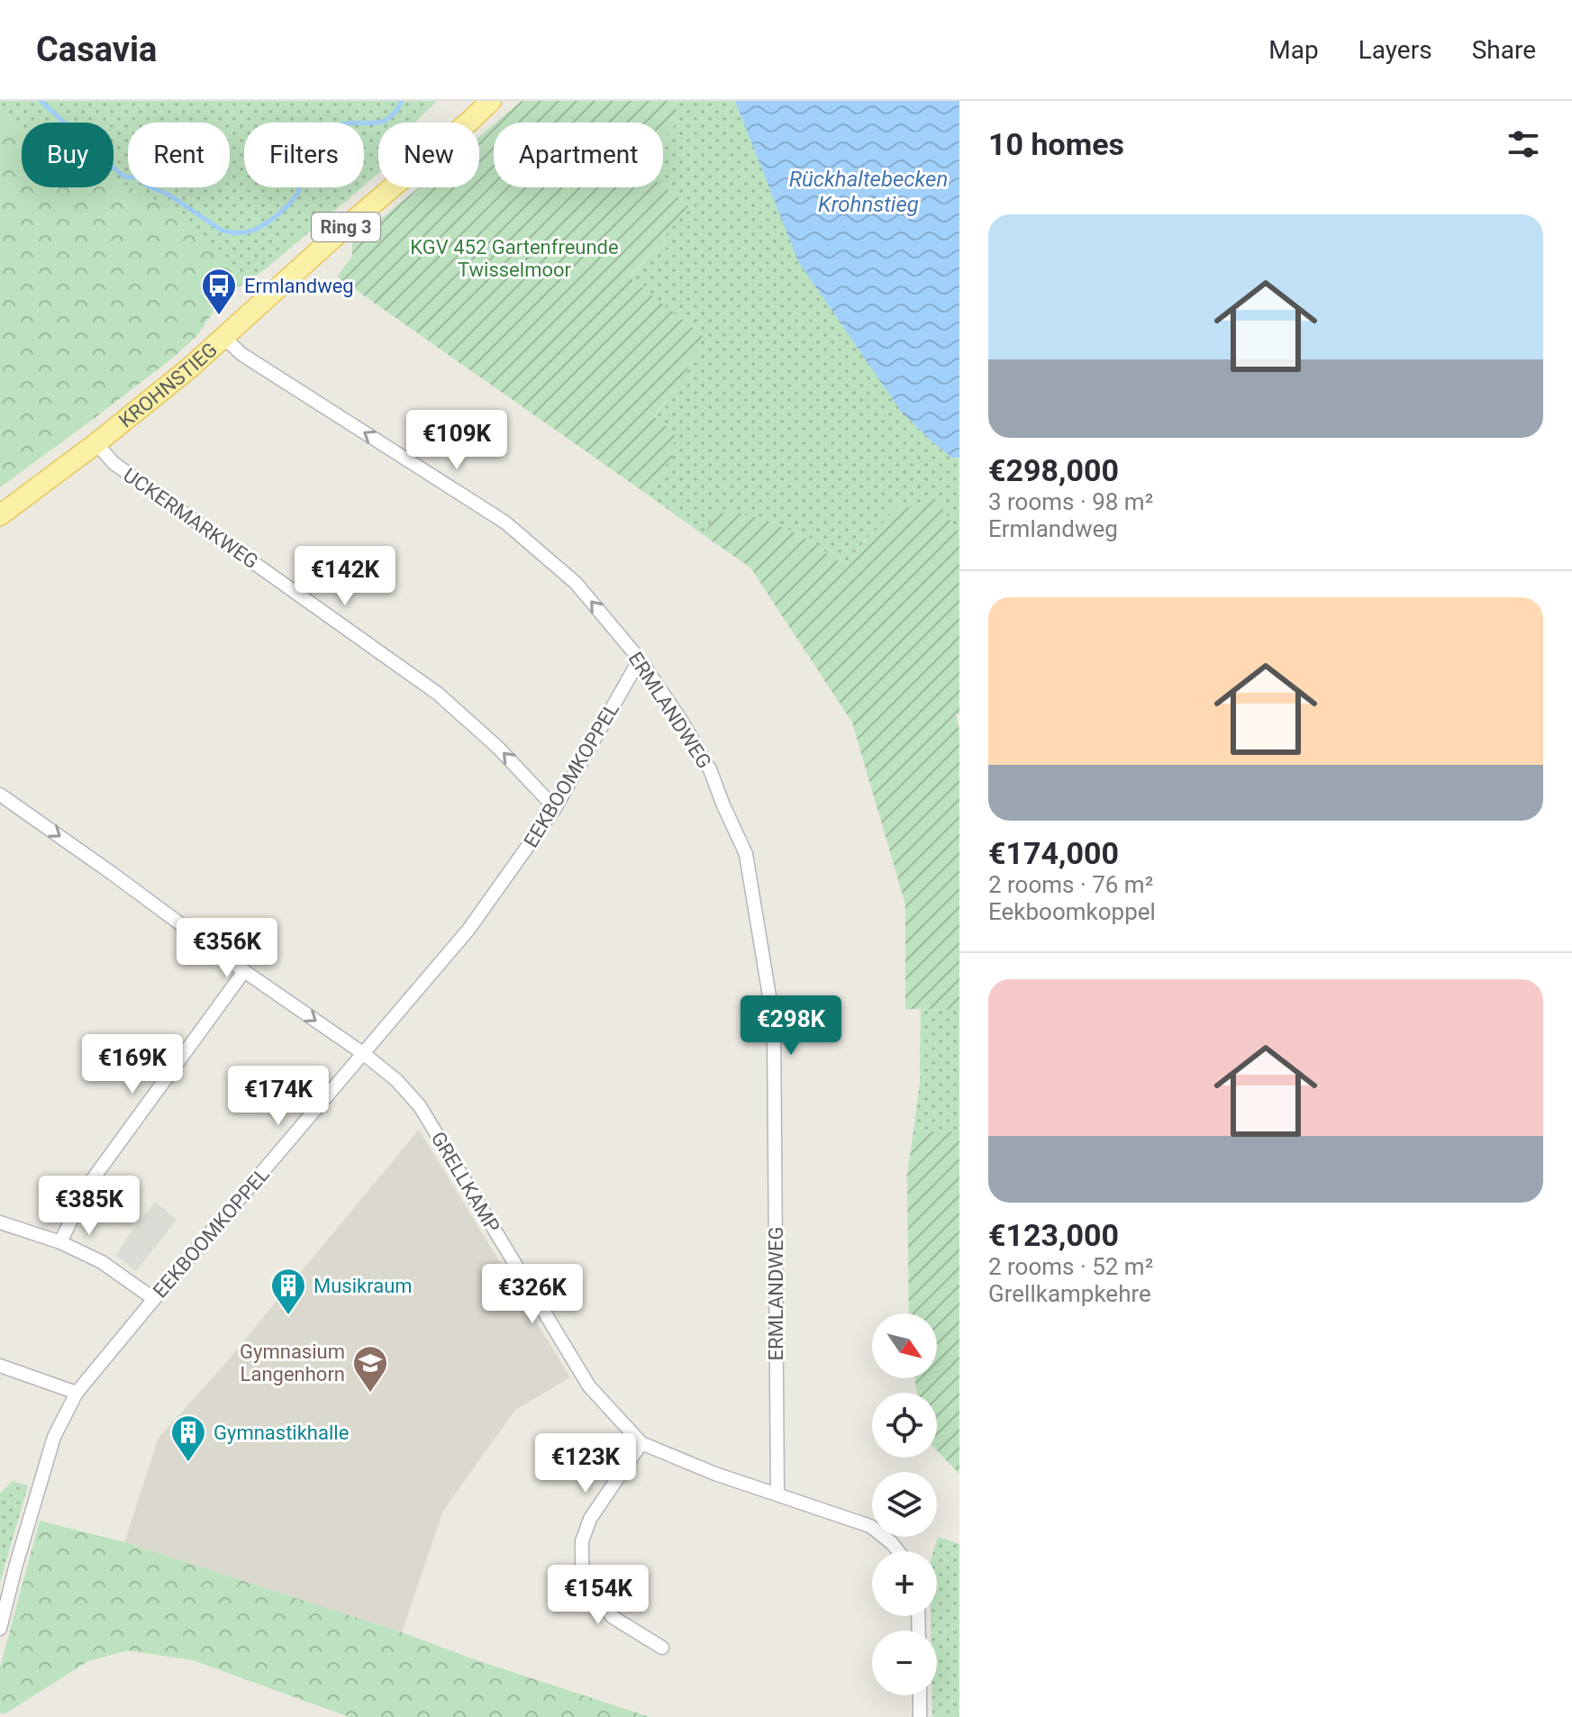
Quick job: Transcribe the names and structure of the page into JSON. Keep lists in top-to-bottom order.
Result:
{
  "streets": {
    "main road": ["Ring 3", "KROHNSTIEG"],
    "street": [
      "UCKERMARKWEG",
      "ERMLANDWEG",
      "EEKBOOMKOPPEL",
      "GRELLKAMP"
    ]
  },
  "crossings": [
    ["KROHNSTIEG", "UCKERMARKWEG"],
    ["KROHNSTIEG", "ERMLANDWEG"],
    ["UCKERMARKWEG", "EEKBOOMKOPPEL"],
    ["ERMLANDWEG", "EEKBOOMKOPPEL"],
    ["ERMLANDWEG", "GRELLKAMP"],
    ["EEKBOOMKOPPEL", "GRELLKAMP"]
  ],
  "one_way": ["UCKERMARKWEG", "ERMLANDWEG", "GRELLKAMP"],
  "water": ["Rückhaltebecken Krohnstieg"],
  "parks": ["KGV 452 Gartenfreunde Twisselmoor"],
  "places": {
    "bus stop": ["Ermlandweg"],
    "building": ["Musikraum", "Gymnastikhalle"],
    "school or university": ["Gymnasium Langenhorn"]
  },
  "north": "bottom right",
  "page": {
    "header": "Casavia",
    "nav": ["Map", "Layers", "Share"],
    "heading": "10 homes",
    "chip": [
      "Buy",
      "Rent",
      "Filters",
      "New",
      "Apartment"
    ],
    "list": [
      {
        "name": "€298,000",
        "note": "3 rooms · 98 m² · Ermlandweg"
      },
      {
        "name": "€174,000",
        "note": "2 rooms · 76 m² · Eekboomkoppel"
      },
      {
        "name": "€123,000",
        "note": "2 rooms · 52 m² · Grellkampkehre"
      }
    ],
    "price": [
      "€109K",
      "€142K",
      "€356K",
      "€298K",
      "€169K",
      "€174K",
      "€385K",
      "€326K",
      "€123K",
      "€154K"
    ],
    "map_buttons": ["+", "−"]
  }
}
